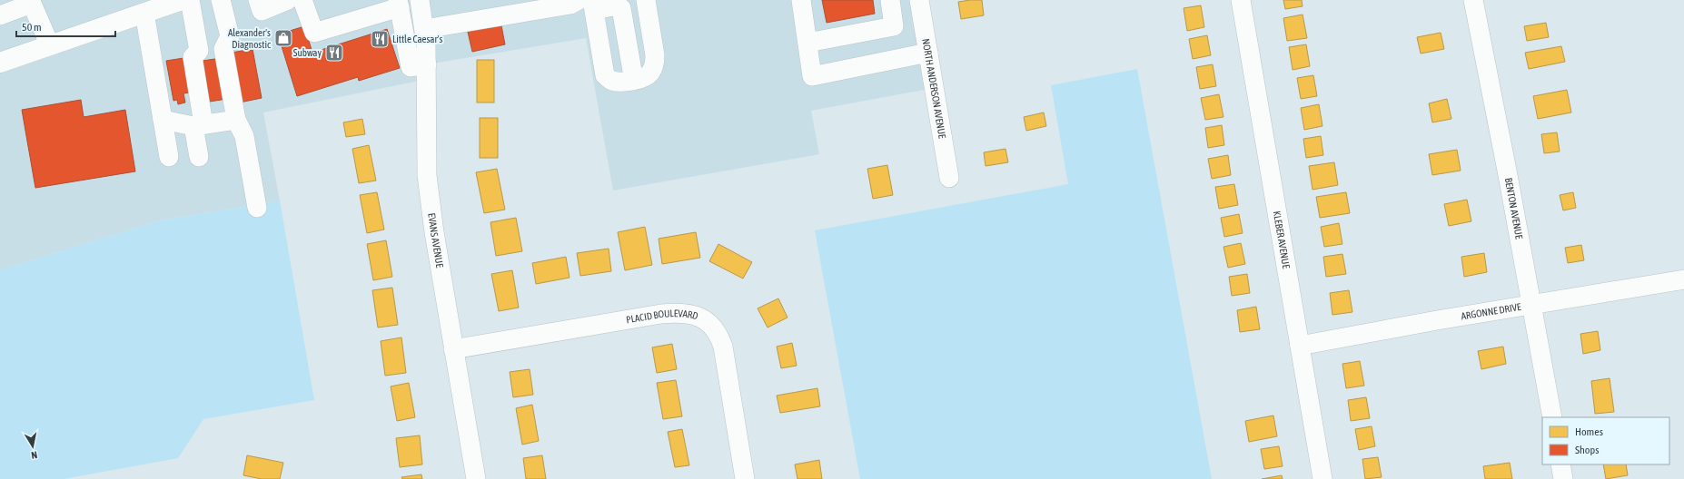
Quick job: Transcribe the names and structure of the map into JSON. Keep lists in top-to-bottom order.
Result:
{
  "streets": {
    "street": [
      "NORTH ANDERSON AVENUE",
      "BENTON AVENUE",
      "KLEBER AVENUE",
      "EVANS AVENUE",
      "ARGONNE DRIVE",
      "PLACID BOULEVARD"
    ]
  },
  "crossings": [
    ["BENTON AVENUE", "ARGONNE DRIVE"],
    ["KLEBER AVENUE", "ARGONNE DRIVE"],
    ["EVANS AVENUE", "PLACID BOULEVARD"]
  ],
  "places": {
    "shop": ["Alexander's Diagnostic"],
    "restaurant": ["Little Caesar's", "Subway"]
  },
  "legend": ["Homes", "Shops"],
  "scale_bar": "50 m",
  "north": "bottom"
}
